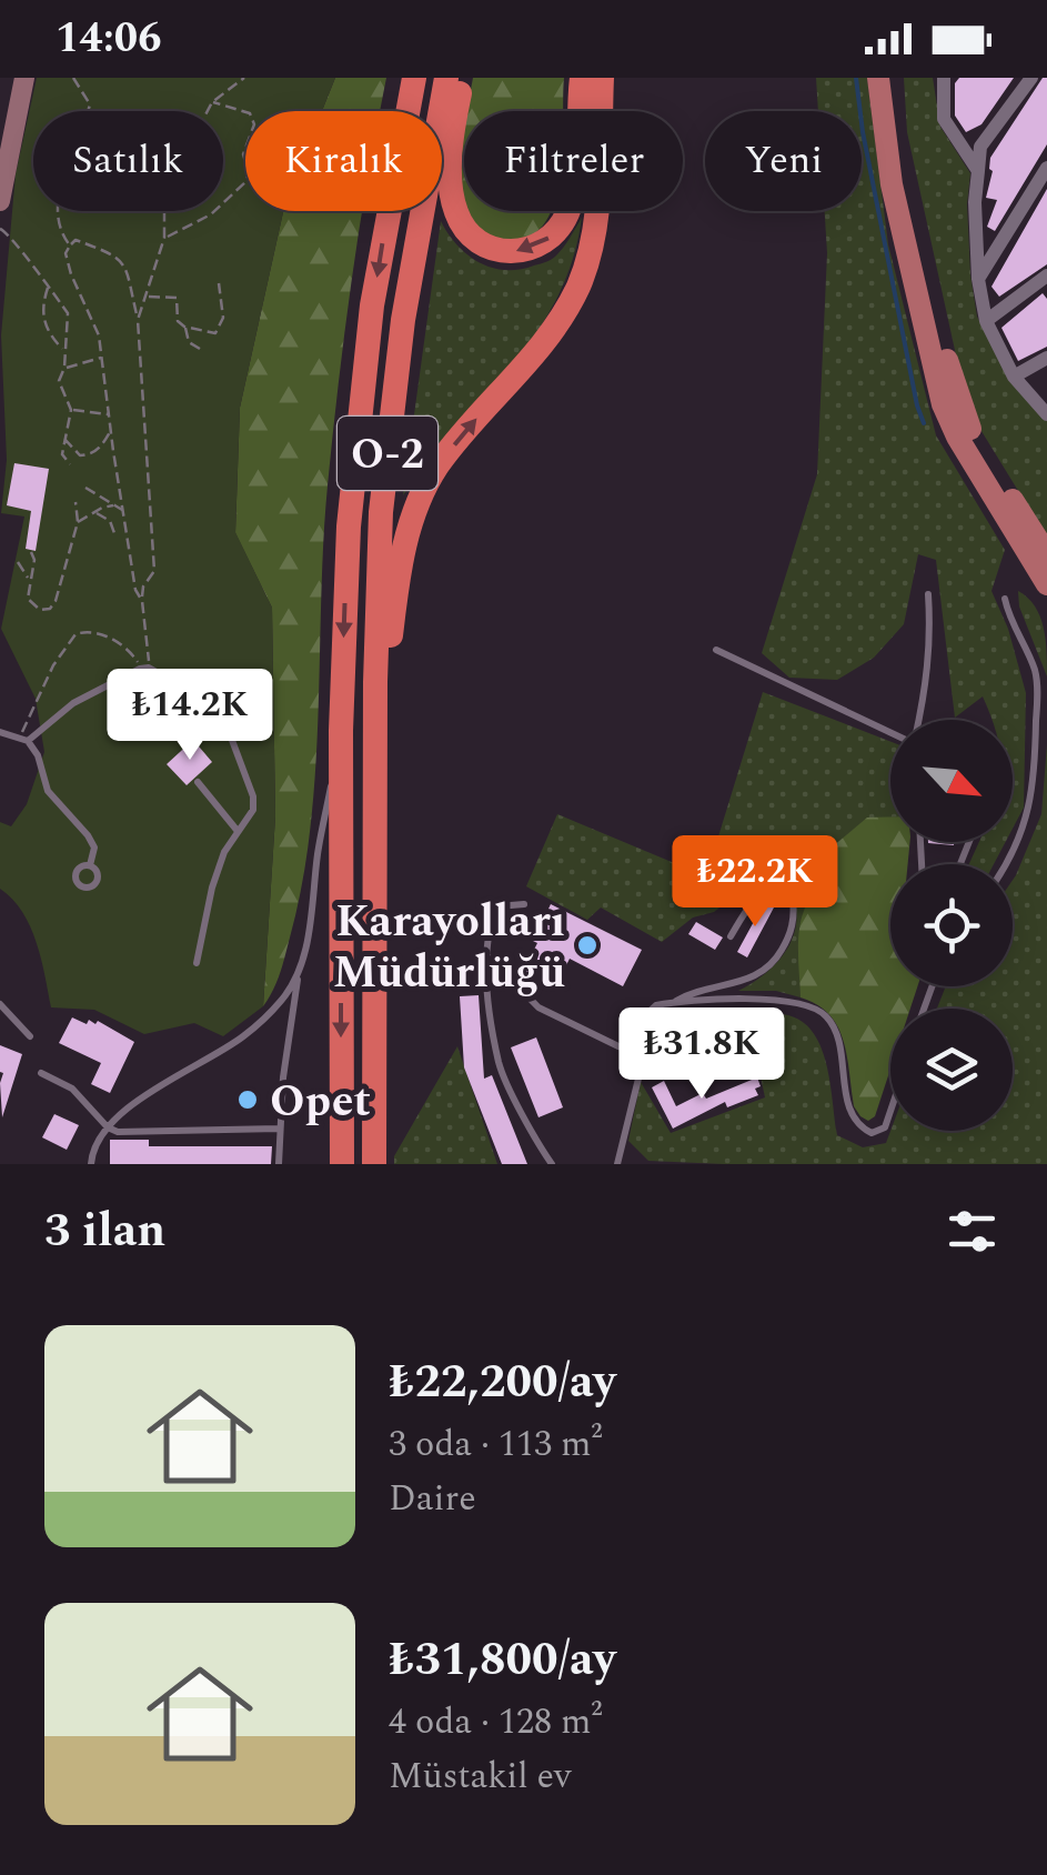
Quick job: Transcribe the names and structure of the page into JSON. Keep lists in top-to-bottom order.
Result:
{
  "streets": {
    "highway": ["O-2"]
  },
  "places": ["Karayolları Müdürlüğü", "Opet"],
  "north": "bottom right",
  "page": {
    "status": "14:06",
    "chip": [
      "Satılık",
      "Kiralık",
      "Filtreler",
      "Yeni"
    ],
    "price": ["₺14.2K", "₺22.2K", "₺31.8K"],
    "heading": "3 ilan",
    "list": [
      {
        "name": "₺22,200/ay",
        "note": "3 oda · 113 m² · Daire"
      },
      {
        "name": "₺31,800/ay",
        "note": "4 oda · 128 m² · Müstakil ev"
      }
    ]
  }
}
